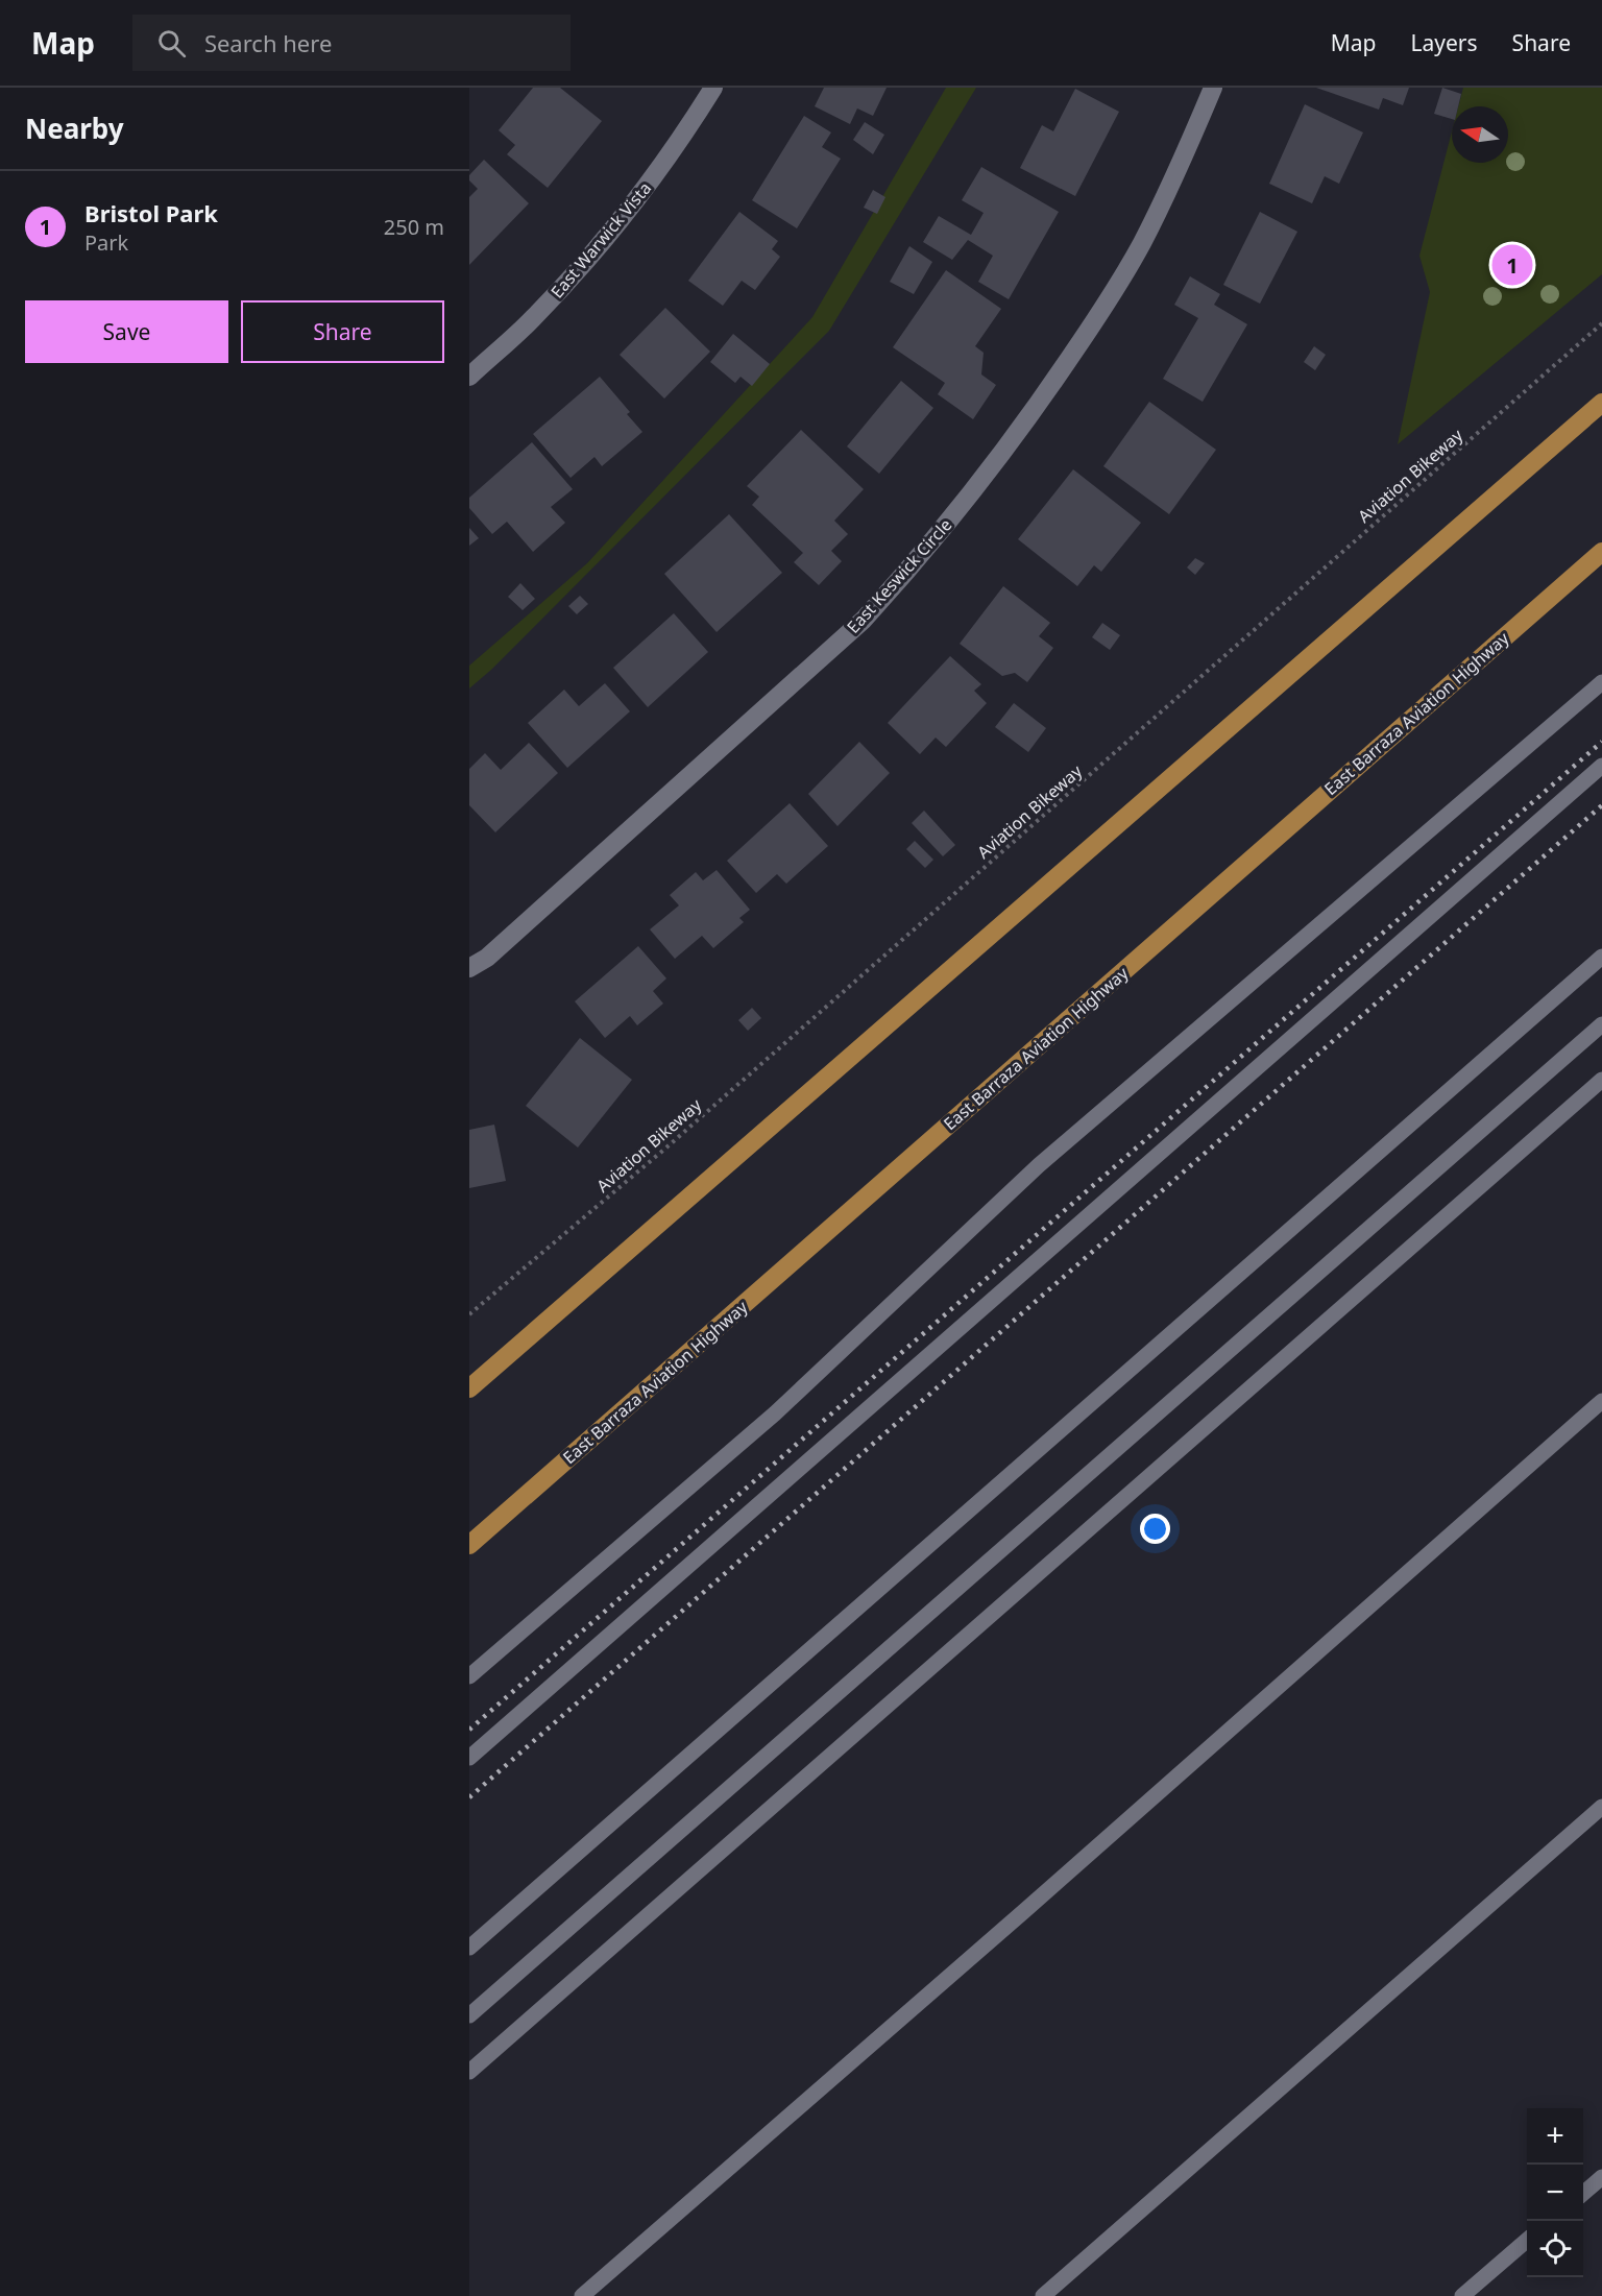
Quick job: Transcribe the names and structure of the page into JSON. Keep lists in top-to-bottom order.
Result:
{
  "streets": {
    "main road": ["East Barraza Aviation Highway"],
    "street": ["East Warwick Vista", "East Keswick Circle"],
    "path": ["Aviation Bikeway"]
  },
  "north": "left",
  "page": {
    "header": "Map",
    "search": "Search here",
    "nav": ["Map", "Layers", "Share"],
    "heading": "Nearby",
    "list": [
      {
        "mark": "1",
        "name": "Bristol Park",
        "note": "Park",
        "value": "250 m"
      }
    ],
    "pins": "1",
    "buttons": ["Save", "Share"],
    "map_buttons": ["+", "−"]
  }
}
